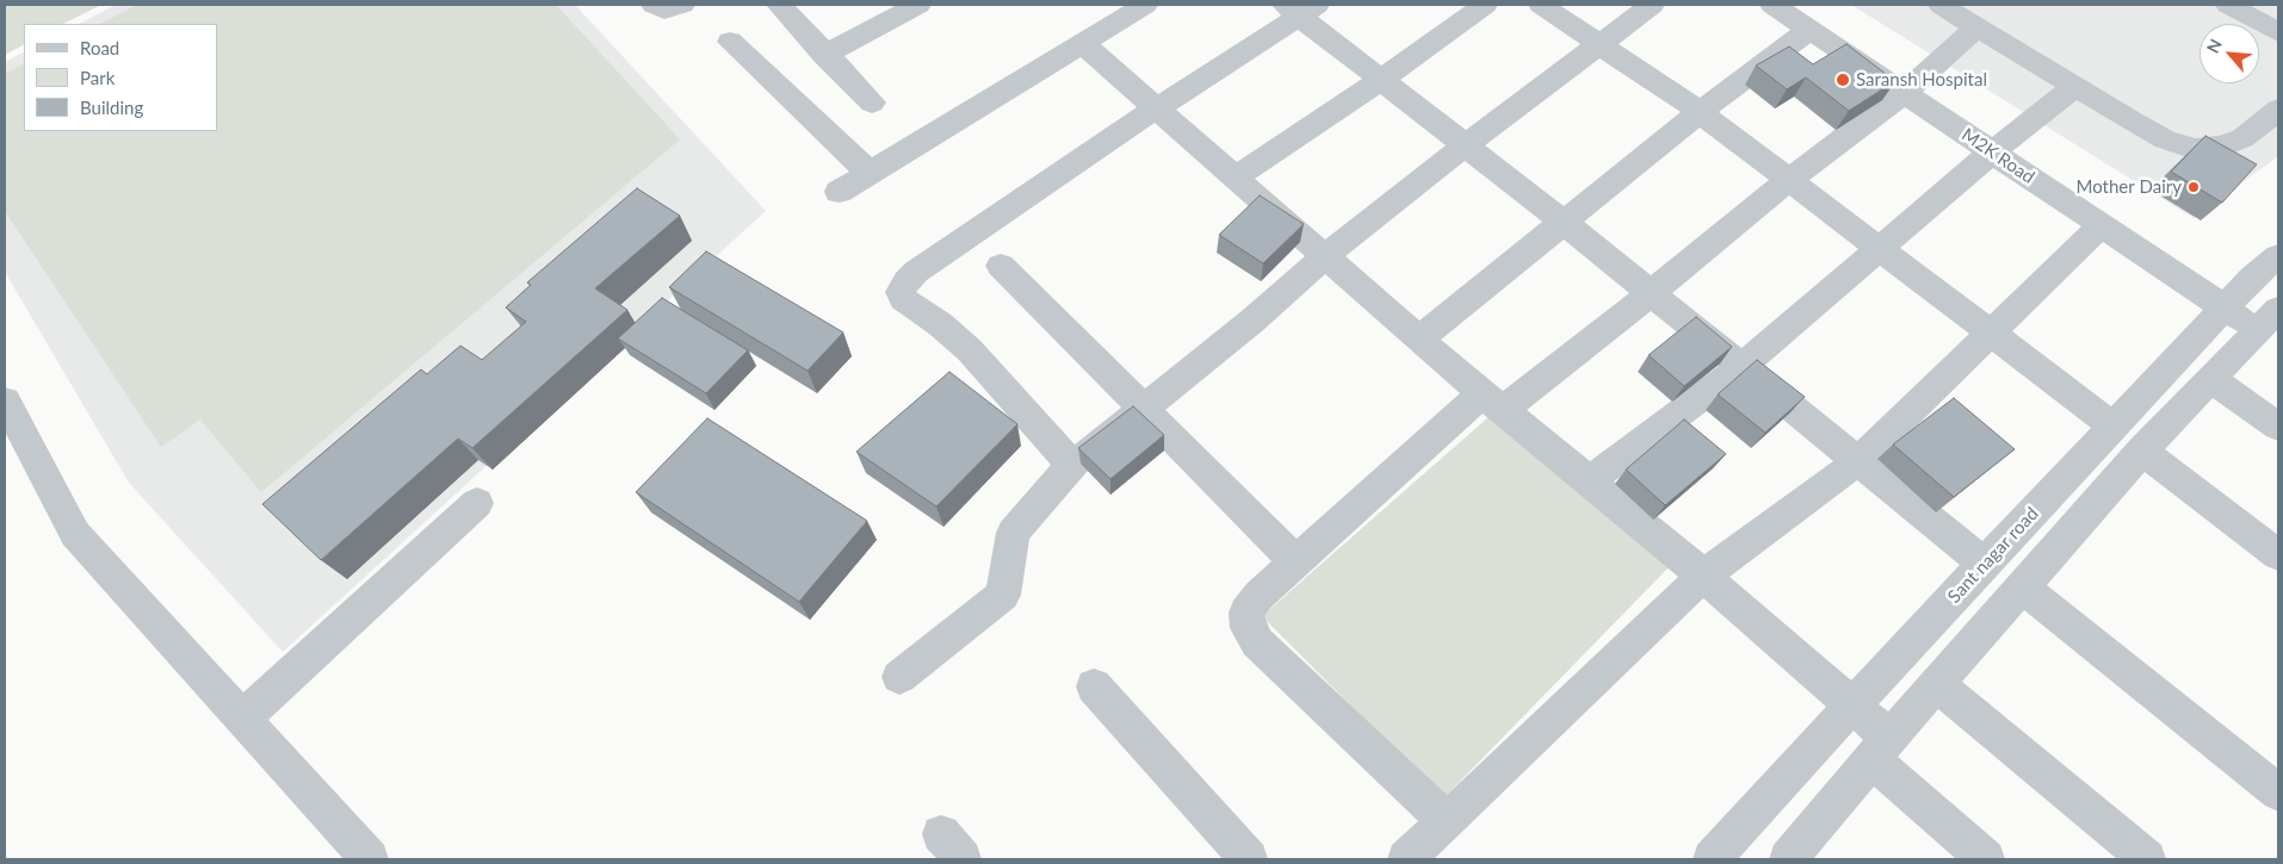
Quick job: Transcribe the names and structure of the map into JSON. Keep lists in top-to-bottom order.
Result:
{
  "streets": {
    "street": ["M2K Road", "Sant nagar road"]
  },
  "crossings": [
    ["M2K Road", "Sant nagar road"]
  ],
  "places": ["Saransh Hospital", "Mother Dairy"],
  "legend": ["Road", "Park", "Building"],
  "north": "top left"
}
